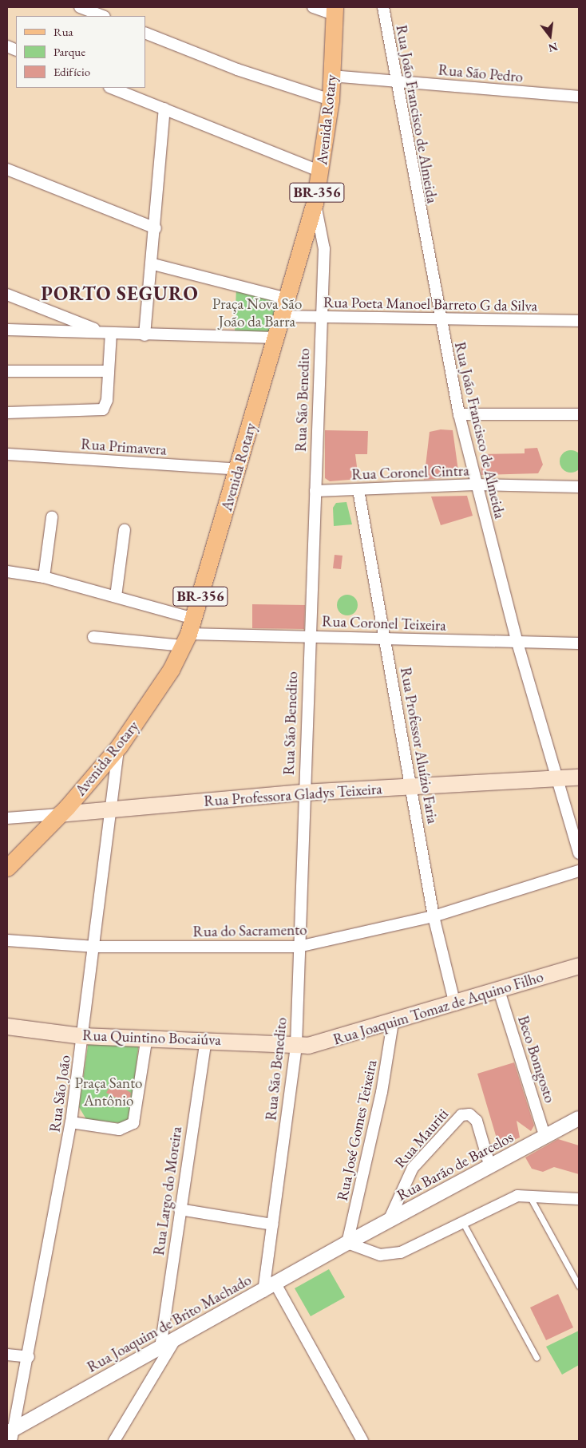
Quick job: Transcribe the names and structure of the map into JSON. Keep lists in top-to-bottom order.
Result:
{
  "streets": {
    "main road": [
      "Avenida Rotary",
      "BR-356",
      "Rua Professora Gladys Teixeira",
      "Rua Joaquim Tomaz de Aquino Filho",
      "Rua Quintino Bocaiúva"
    ],
    "street": [
      "Rua São Pedro",
      "Rua João Francisco de Almeida",
      "Rua Poeta Manoel Barreto G da Silva",
      "Rua São Benedito",
      "Rua Primavera",
      "Rua Coronel Cintra",
      "Rua Coronel Teixeira",
      "Rua Professor Aluízio Faria",
      "Rua do Sacramento",
      "Beco Bomgosto",
      "Rua São João",
      "Rua José Gomes Teixeira",
      "Rua Mauriti",
      "Rua Barão de Barcelos",
      "Rua Largo do Moreira",
      "Rua Joaquim de Brito Machado"
    ]
  },
  "crossings": [
    ["Rua São Pedro", "Rua João Francisco de Almeida"],
    ["Rua São Pedro", "Avenida Rotary"],
    ["Rua João Francisco de Almeida", "Rua Poeta Manoel Barreto G da Silva"],
    ["Rua João Francisco de Almeida", "Rua Coronel Cintra"],
    ["Rua João Francisco de Almeida", "Rua Coronel Teixeira"],
    ["Rua João Francisco de Almeida", "Rua Professora Gladys Teixeira"],
    ["Avenida Rotary", "Rua Poeta Manoel Barreto G da Silva"],
    ["Avenida Rotary", "Rua São Benedito"],
    ["Avenida Rotary", "Rua Primavera"],
    ["Avenida Rotary", "Rua Coronel Teixeira"],
    ["Avenida Rotary", "Rua Professora Gladys Teixeira"],
    ["Avenida Rotary", "Rua São João"],
    ["Rua Poeta Manoel Barreto G da Silva", "Rua São Benedito"],
    ["Rua São Benedito", "Rua Coronel Cintra"],
    ["Rua São Benedito", "Rua Coronel Teixeira"],
    ["Rua São Benedito", "Rua Professora Gladys Teixeira"],
    ["Rua São Benedito", "Rua do Sacramento"],
    ["Rua São Benedito", "Rua Joaquim Tomaz de Aquino Filho"],
    ["Rua São Benedito", "Rua Quintino Bocaiúva"],
    ["Rua São Benedito", "Rua Joaquim de Brito Machado"],
    ["Rua Coronel Cintra", "Rua Professor Aluízio Faria"],
    ["Rua Coronel Teixeira", "Rua Professor Aluízio Faria"],
    ["Rua Professor Aluízio Faria", "Rua Professora Gladys Teixeira"],
    ["Rua Professor Aluízio Faria", "Rua do Sacramento"],
    ["Rua Professor Aluízio Faria", "Rua Joaquim Tomaz de Aquino Filho"],
    ["Rua Professora Gladys Teixeira", "Rua São João"],
    ["Rua do Sacramento", "Rua São João"],
    ["Rua Joaquim Tomaz de Aquino Filho", "Rua Quintino Bocaiúva"],
    ["Rua Joaquim Tomaz de Aquino Filho", "Beco Bomgosto"],
    ["Rua Joaquim Tomaz de Aquino Filho", "Rua José Gomes Teixeira"],
    ["Rua Quintino Bocaiúva", "Rua São João"],
    ["Rua Quintino Bocaiúva", "Rua Largo do Moreira"],
    ["Beco Bomgosto", "Rua Barão de Barcelos"],
    ["Rua São João", "Rua Joaquim de Brito Machado"],
    ["Rua José Gomes Teixeira", "Rua Barão de Barcelos"],
    ["Rua José Gomes Teixeira", "Rua Joaquim de Brito Machado"],
    ["Rua Mauriti", "Rua Barão de Barcelos"],
    ["Rua Barão de Barcelos", "Rua Joaquim de Brito Machado"],
    ["Rua Largo do Moreira", "Rua Joaquim de Brito Machado"]
  ],
  "districts": ["PORTO SEGURO"],
  "parks": ["Praça Nova São João da Barra", "Praça Santo Antônio"],
  "legend": ["Rua", "Parque", "Edifício"],
  "north": "bottom"
}
